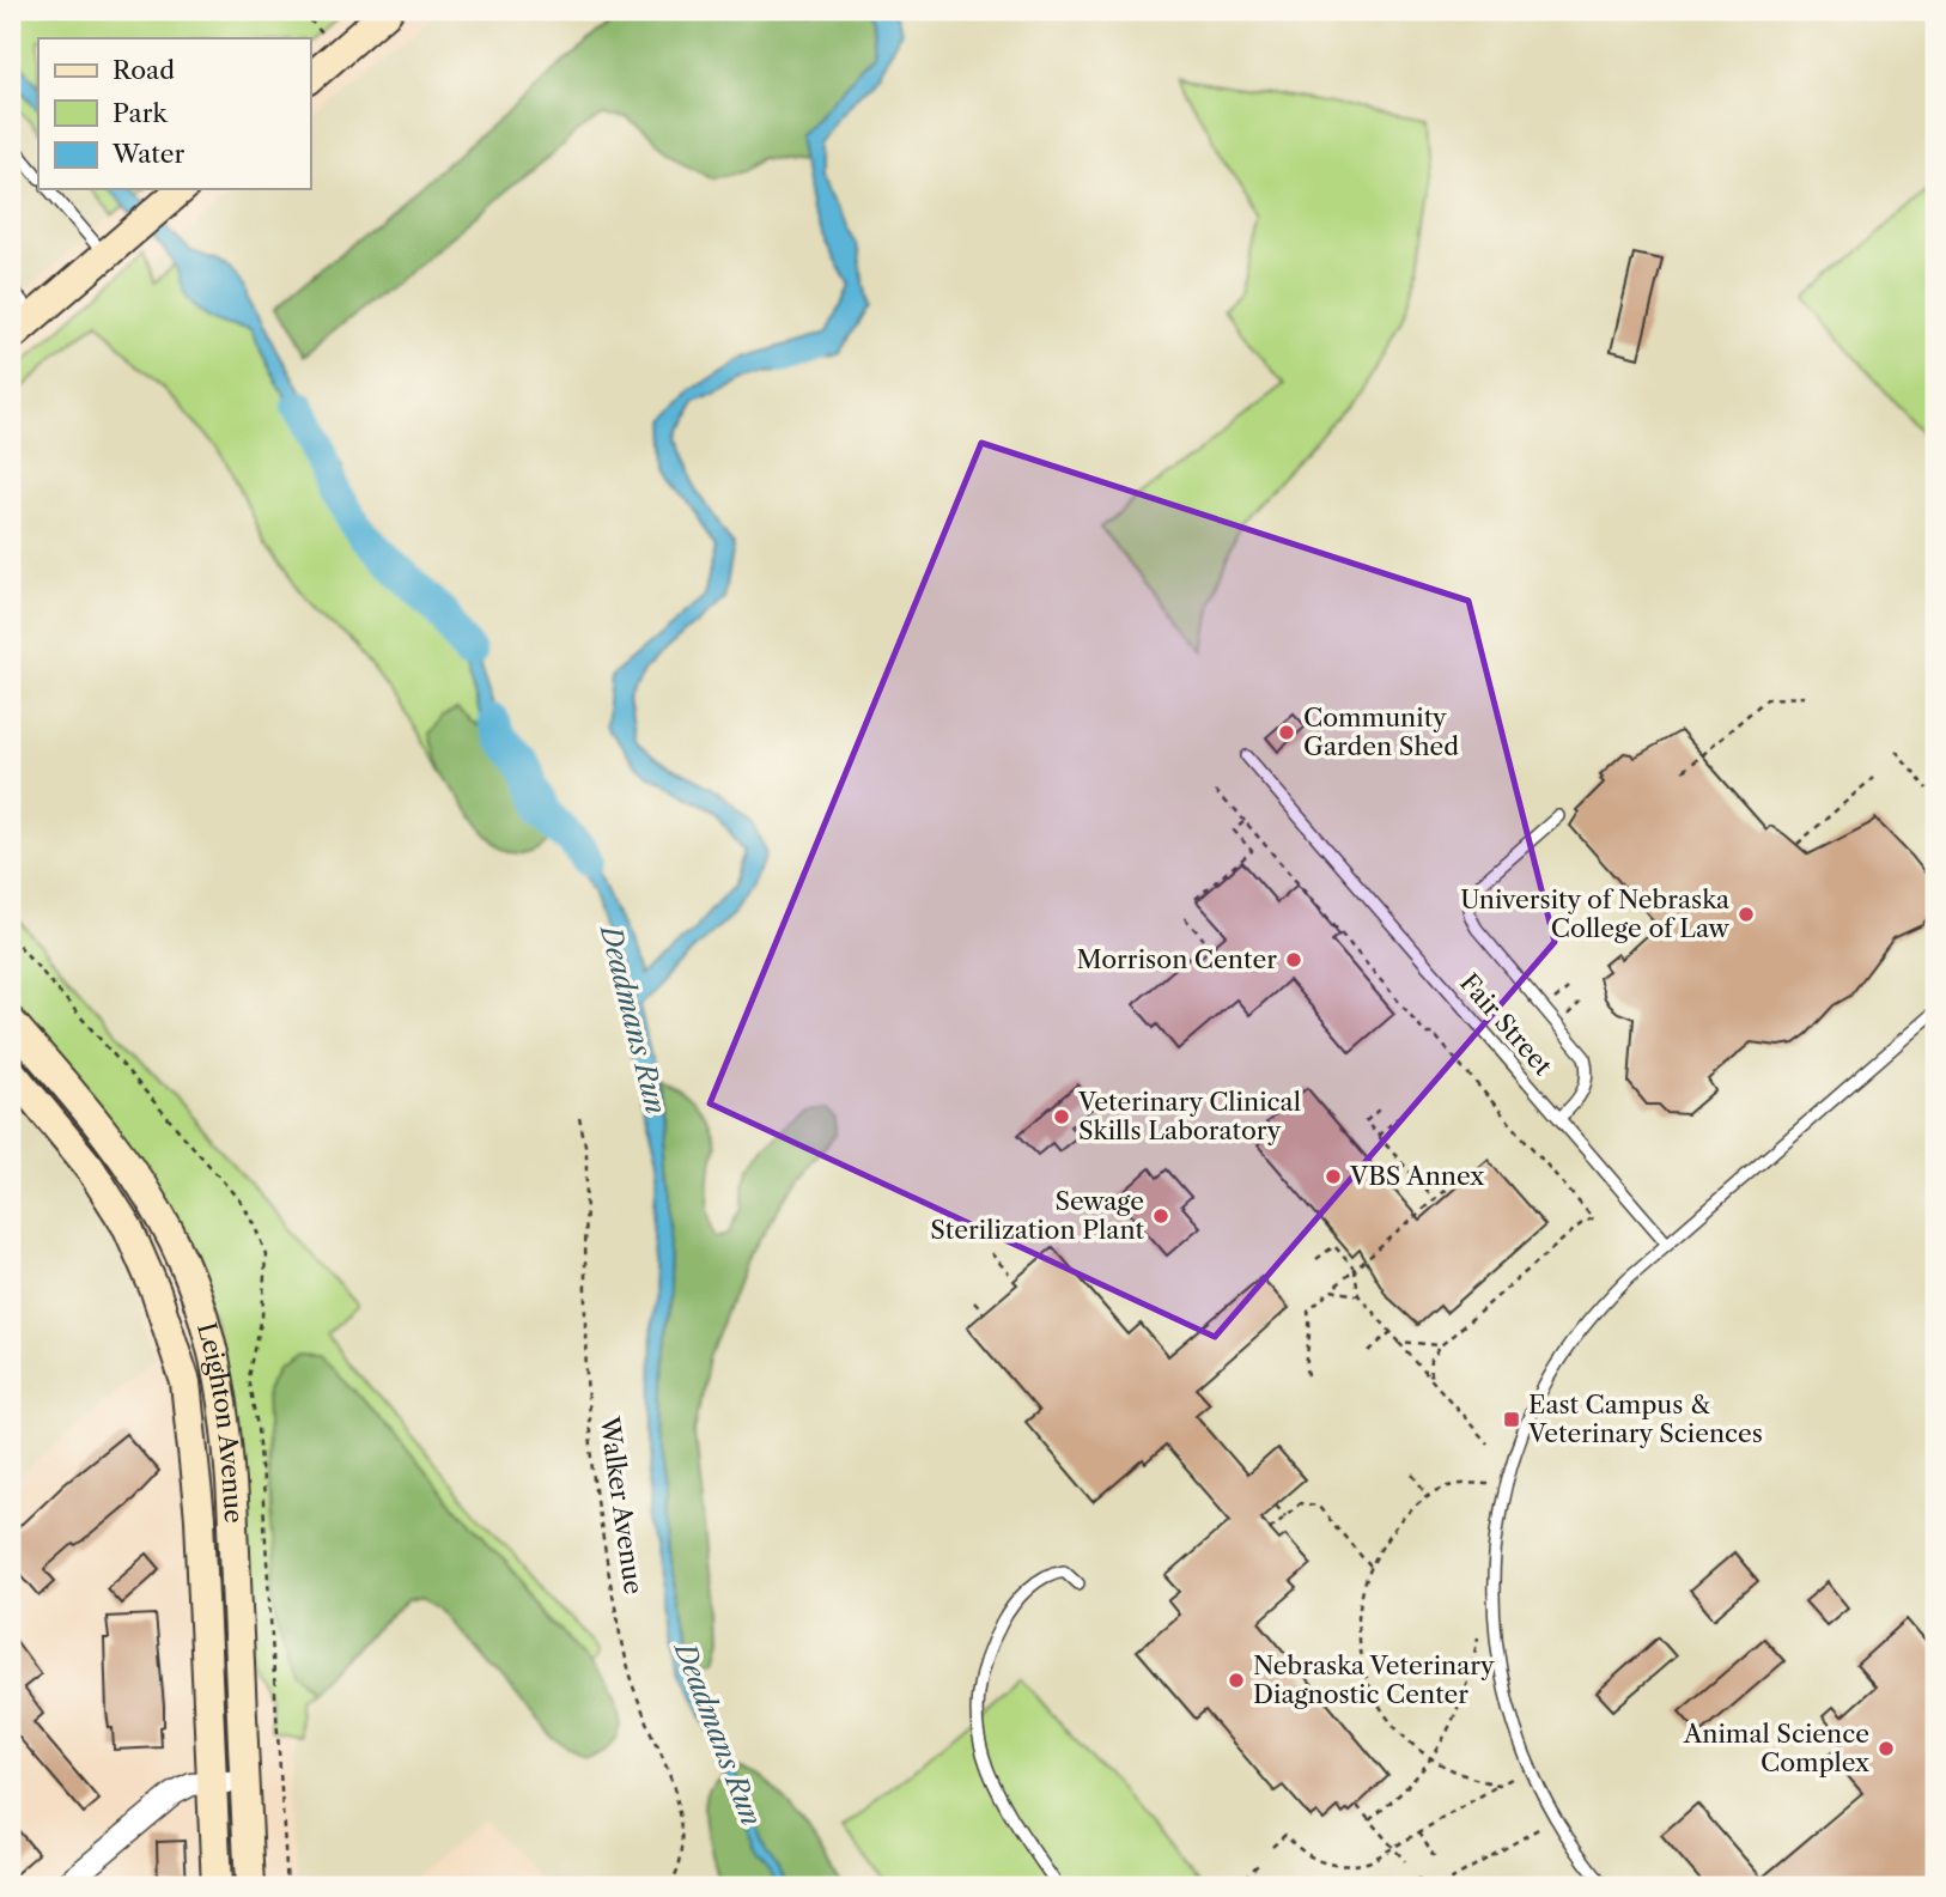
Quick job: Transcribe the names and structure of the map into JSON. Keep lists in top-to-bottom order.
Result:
{
  "streets": {
    "main road": ["Leighton Avenue"],
    "lane": ["Fair Street"],
    "path": ["Walker Avenue"]
  },
  "water": ["Deadmans Run"],
  "places": {
    "other": [
      "Community Garden Shed",
      "University of Nebraska College of Law",
      "Morrison Center",
      "Veterinary Clinical Skills Laboratory",
      "VBS Annex",
      "Sewage Sterilization Plant",
      "Nebraska Veterinary Diagnostic Center",
      "Animal Science Complex"
    ],
    "transit": ["East Campus & Veterinary Sciences"]
  },
  "legend": ["Road", "Park", "Water"]
}
